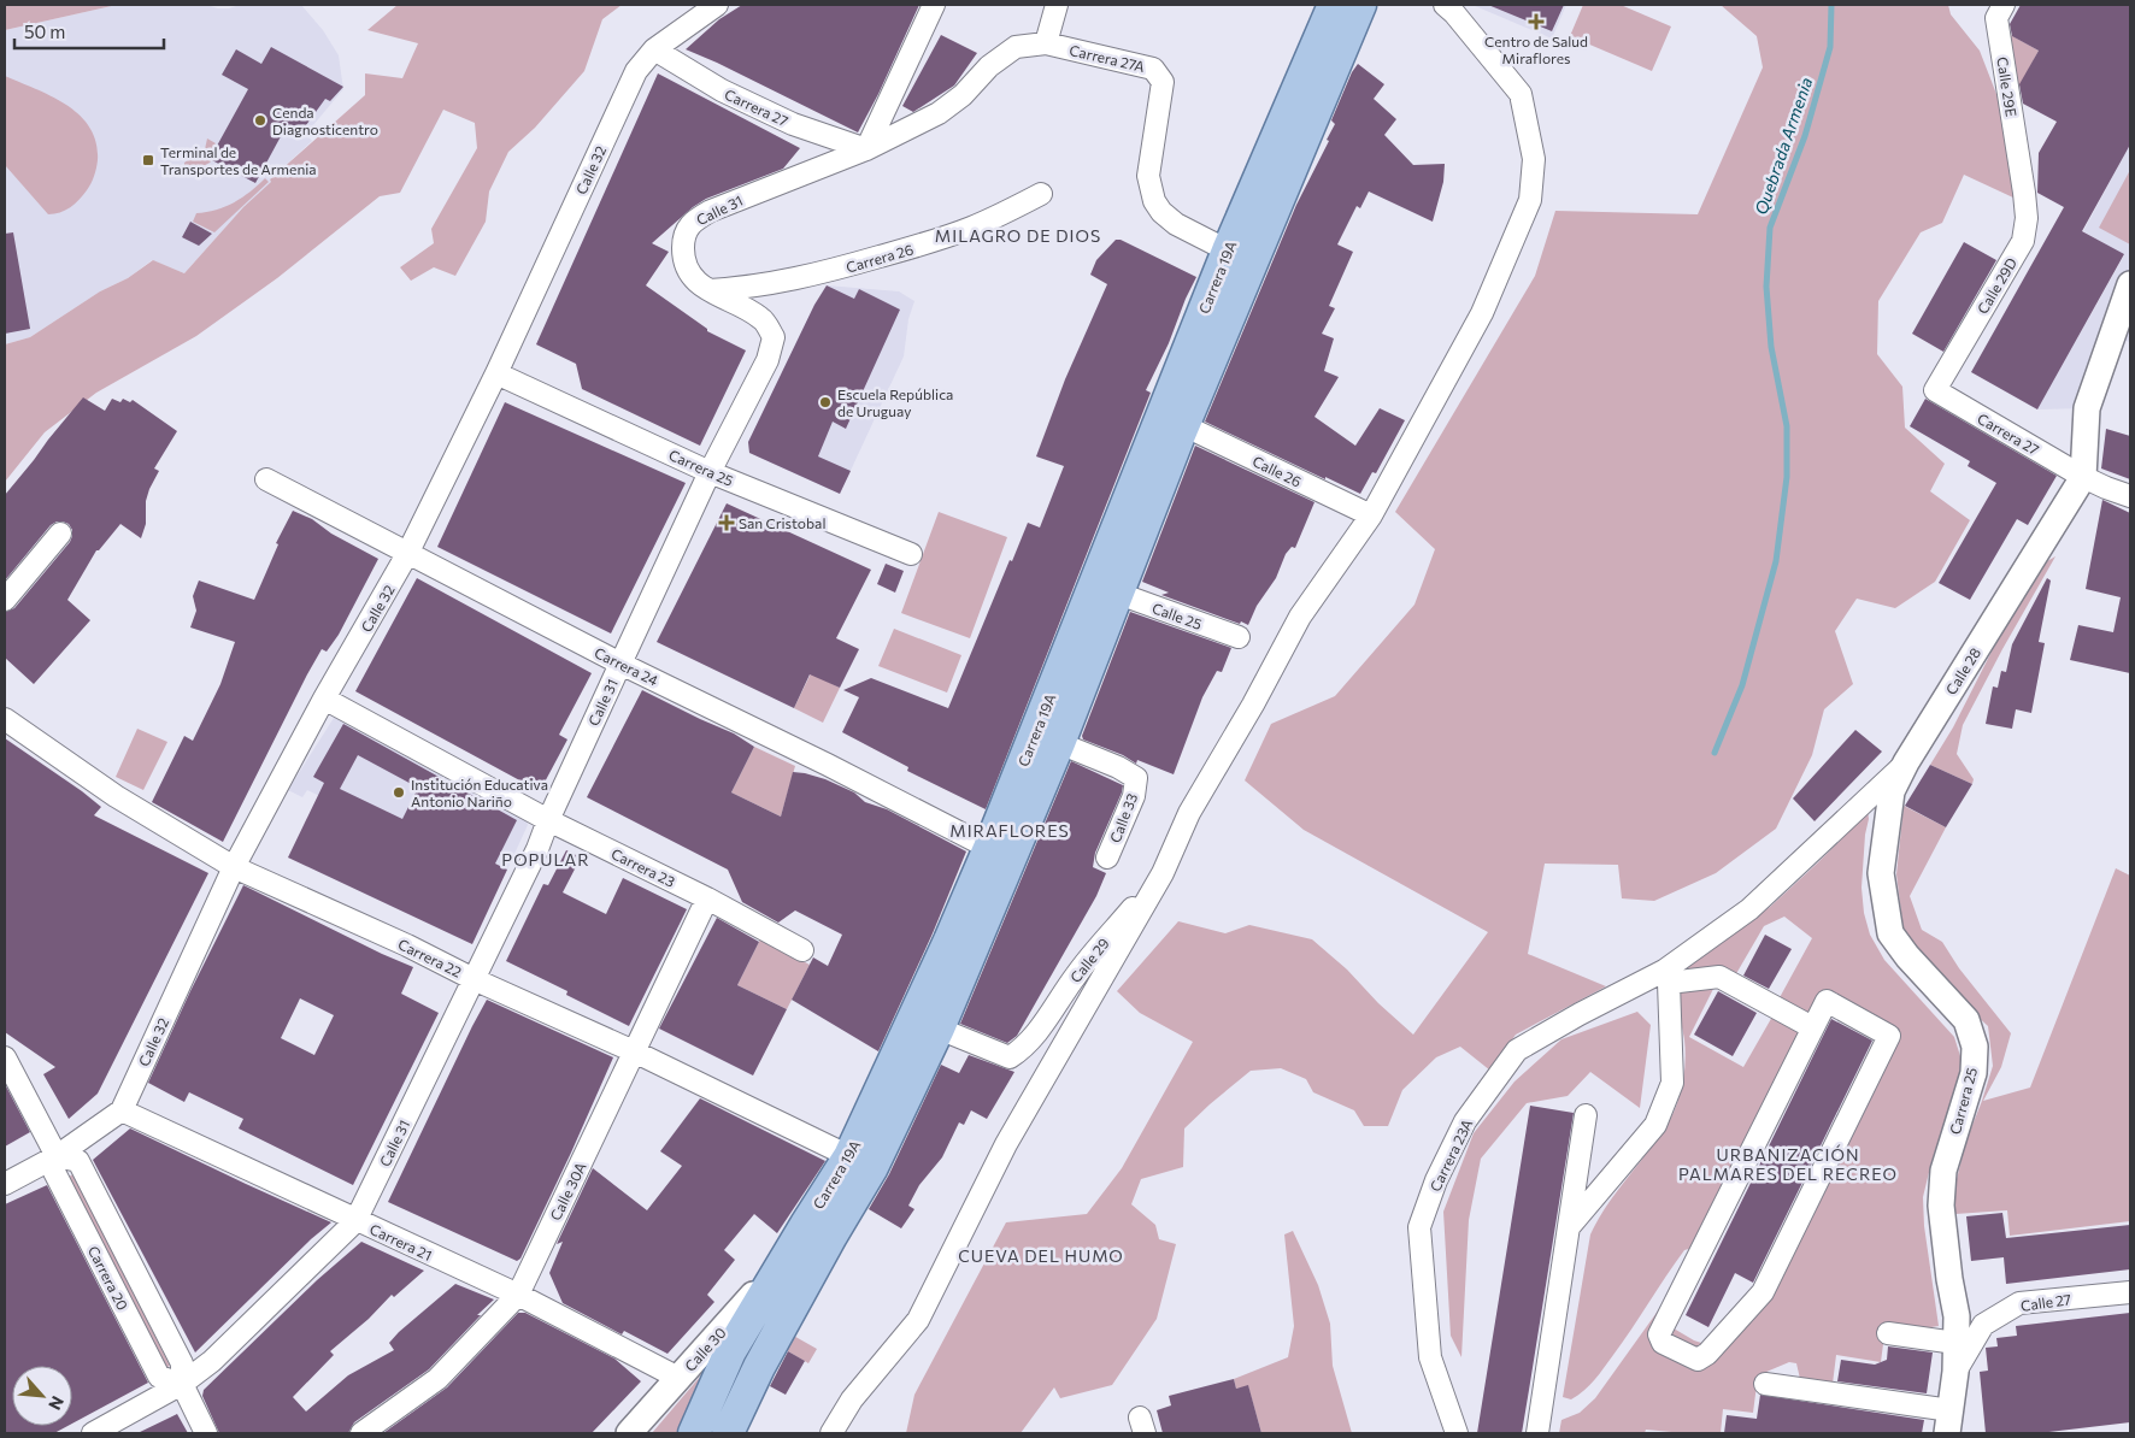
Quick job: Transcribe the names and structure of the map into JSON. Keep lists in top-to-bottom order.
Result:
{
  "streets": {
    "main road": ["Carrera 19A"],
    "street": [
      "Carrera 27A",
      "Calle 29E",
      "Carrera 27",
      "Calle 32",
      "Calle 31",
      "Carrera 26",
      "Calle 29D",
      "Carrera 25",
      "Calle 26",
      "Calle 25",
      "Carrera 24",
      "Calle 28",
      "Calle 33",
      "Carrera 23",
      "Carrera 22",
      "Calle 29",
      "Carrera 23A",
      "Calle 30A",
      "Carrera 21",
      "Carrera 20",
      "Calle 27",
      "Calle 30"
    ]
  },
  "crossings": [
    ["Carrera 27A", "Carrera 27"],
    ["Carrera 27A", "Calle 31"],
    ["Carrera 27A", "Carrera 19A"],
    ["Calle 29E", "Calle 29D"],
    ["Carrera 27", "Calle 32"],
    ["Carrera 27", "Calle 31"],
    ["Carrera 27", "Calle 29D"],
    ["Carrera 27", "Calle 28"],
    ["Calle 32", "Carrera 25"],
    ["Calle 32", "Carrera 24"],
    ["Calle 32", "Carrera 23"],
    ["Calle 32", "Carrera 22"],
    ["Calle 32", "Carrera 21"],
    ["Calle 31", "Carrera 26"],
    ["Calle 31", "Carrera 25"],
    ["Calle 31", "Carrera 24"],
    ["Calle 31", "Carrera 23"],
    ["Calle 31", "Carrera 22"],
    ["Calle 31", "Carrera 21"],
    ["Calle 31", "Carrera 20"],
    ["Carrera 19A", "Calle 26"],
    ["Carrera 19A", "Calle 25"],
    ["Carrera 19A", "Carrera 24"],
    ["Carrera 19A", "Calle 33"],
    ["Carrera 19A", "Carrera 22"],
    ["Carrera 19A", "Calle 29"],
    ["Carrera 19A", "Calle 30"],
    ["Carrera 25", "Calle 28"],
    ["Carrera 25", "Calle 27"],
    ["Calle 28", "Carrera 23A"],
    ["Carrera 23", "Calle 30A"],
    ["Carrera 22", "Calle 30A"],
    ["Calle 30A", "Carrera 21"],
    ["Carrera 21", "Calle 30"]
  ],
  "districts": [
    "MILAGRO DE DIOS",
    "MIRAFLORES",
    "POPULAR",
    "URBANIZACIÓN PALMARES DEL RECREO",
    "CUEVA DEL HUMO"
  ],
  "water": ["Quebrada Armenia"],
  "places": {
    "health": ["Centro de Salud Miraflores", "San Cristobal"],
    "other": ["Cenda Diagnosticentro", "Escuela República de Uruguay", "Institución Educativa Antonio Nariño"],
    "transit": ["Terminal de Transportes de Armenia"]
  },
  "scale_bar": "50 m",
  "north": "bottom right"
}
